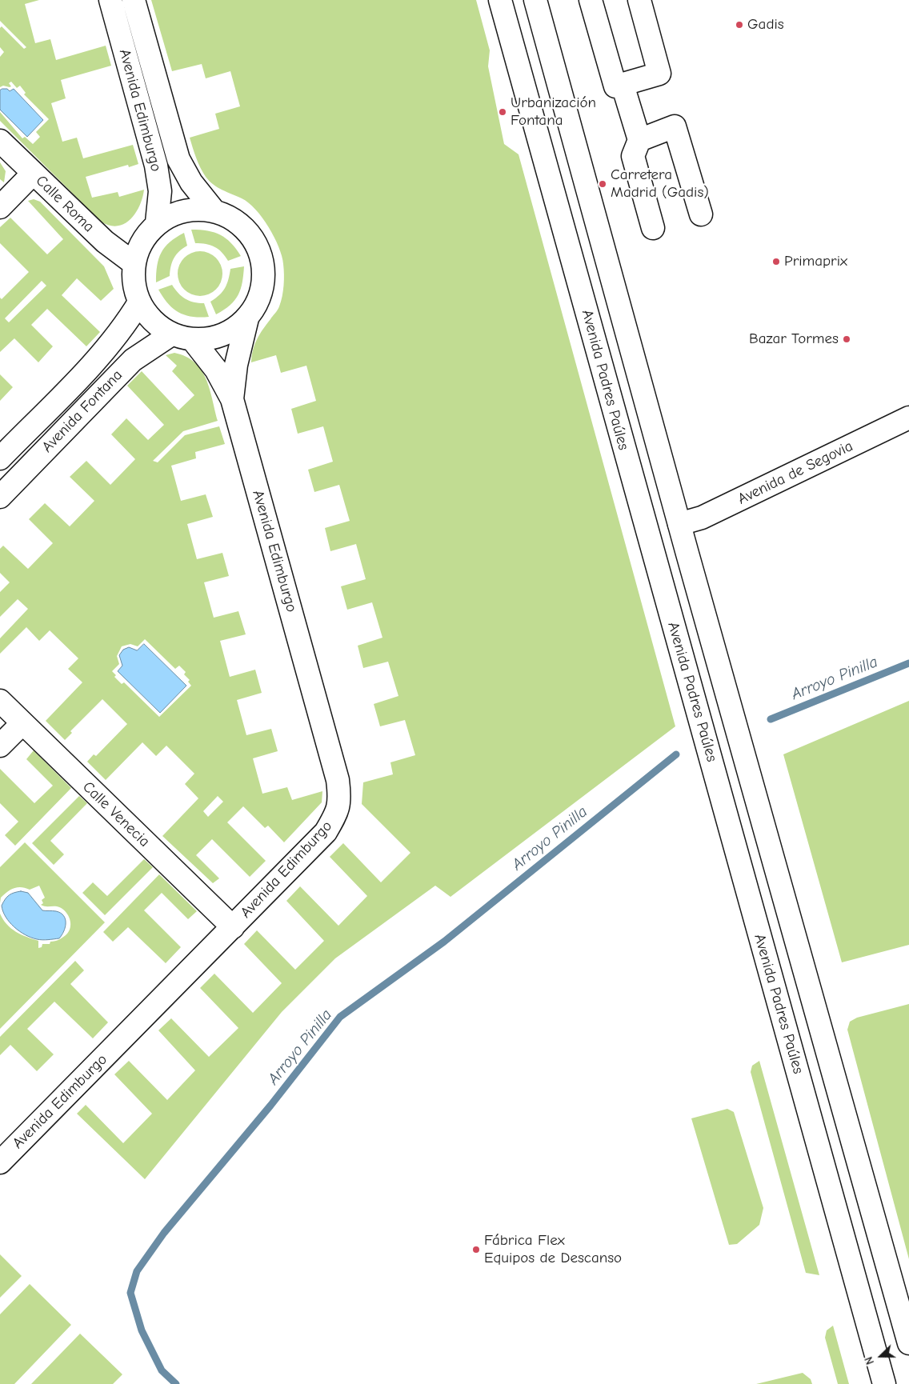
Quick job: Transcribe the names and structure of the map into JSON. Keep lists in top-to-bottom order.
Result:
{
  "streets": {
    "main road": [
      "Avenida Edimburgo",
      "Calle Roma",
      "Avenida Padres Paúles",
      "Avenida Fontana",
      "Avenida de Segovia",
      "Calle Venecia"
    ]
  },
  "crossings": [
    ["Avenida Edimburgo", "Calle Roma"],
    ["Avenida Edimburgo", "Avenida Fontana"],
    ["Avenida Edimburgo", "Calle Venecia"],
    ["Calle Roma", "Avenida Fontana"]
  ],
  "water": ["Arroyo Pinilla"],
  "places": [
    "Gadis",
    "Urbanización Fontana",
    "Carretera Madrid (Gadis)",
    "Primaprix",
    "Bazar Tormes",
    "Fábrica Flex Equipos de Descanso"
  ],
  "north": "left"
}
